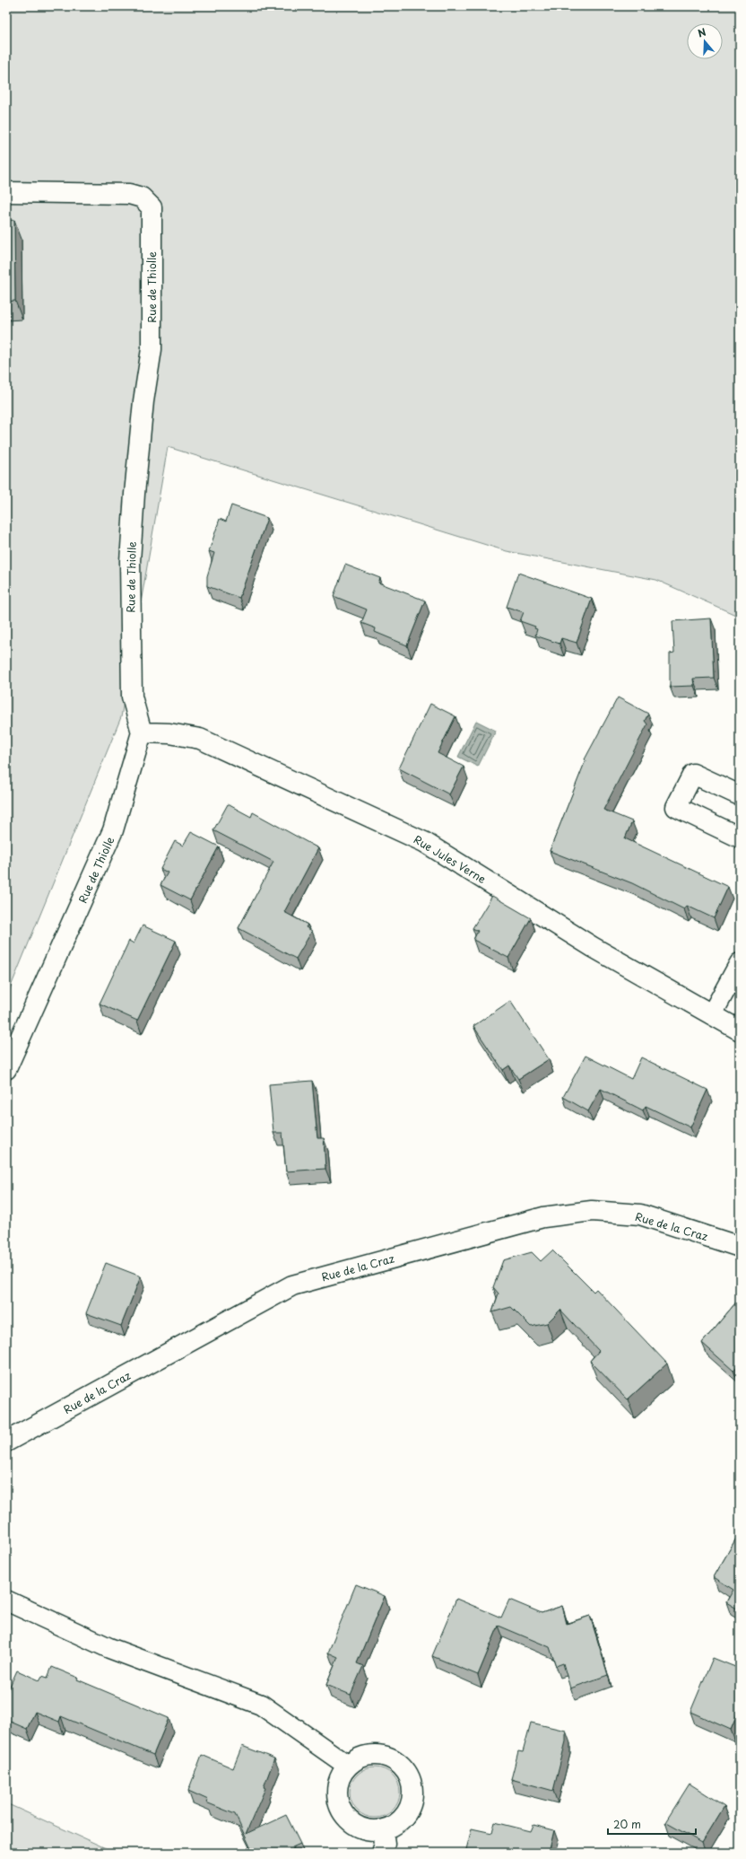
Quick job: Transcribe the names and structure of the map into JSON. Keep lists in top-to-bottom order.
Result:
{
  "streets": {
    "street": ["Rue de Thiolle", "Rue Jules Verne", "Rue de la Craz"]
  },
  "crossings": [
    ["Rue de Thiolle", "Rue Jules Verne"]
  ],
  "scale_bar": "20 m",
  "north": "top"
}
